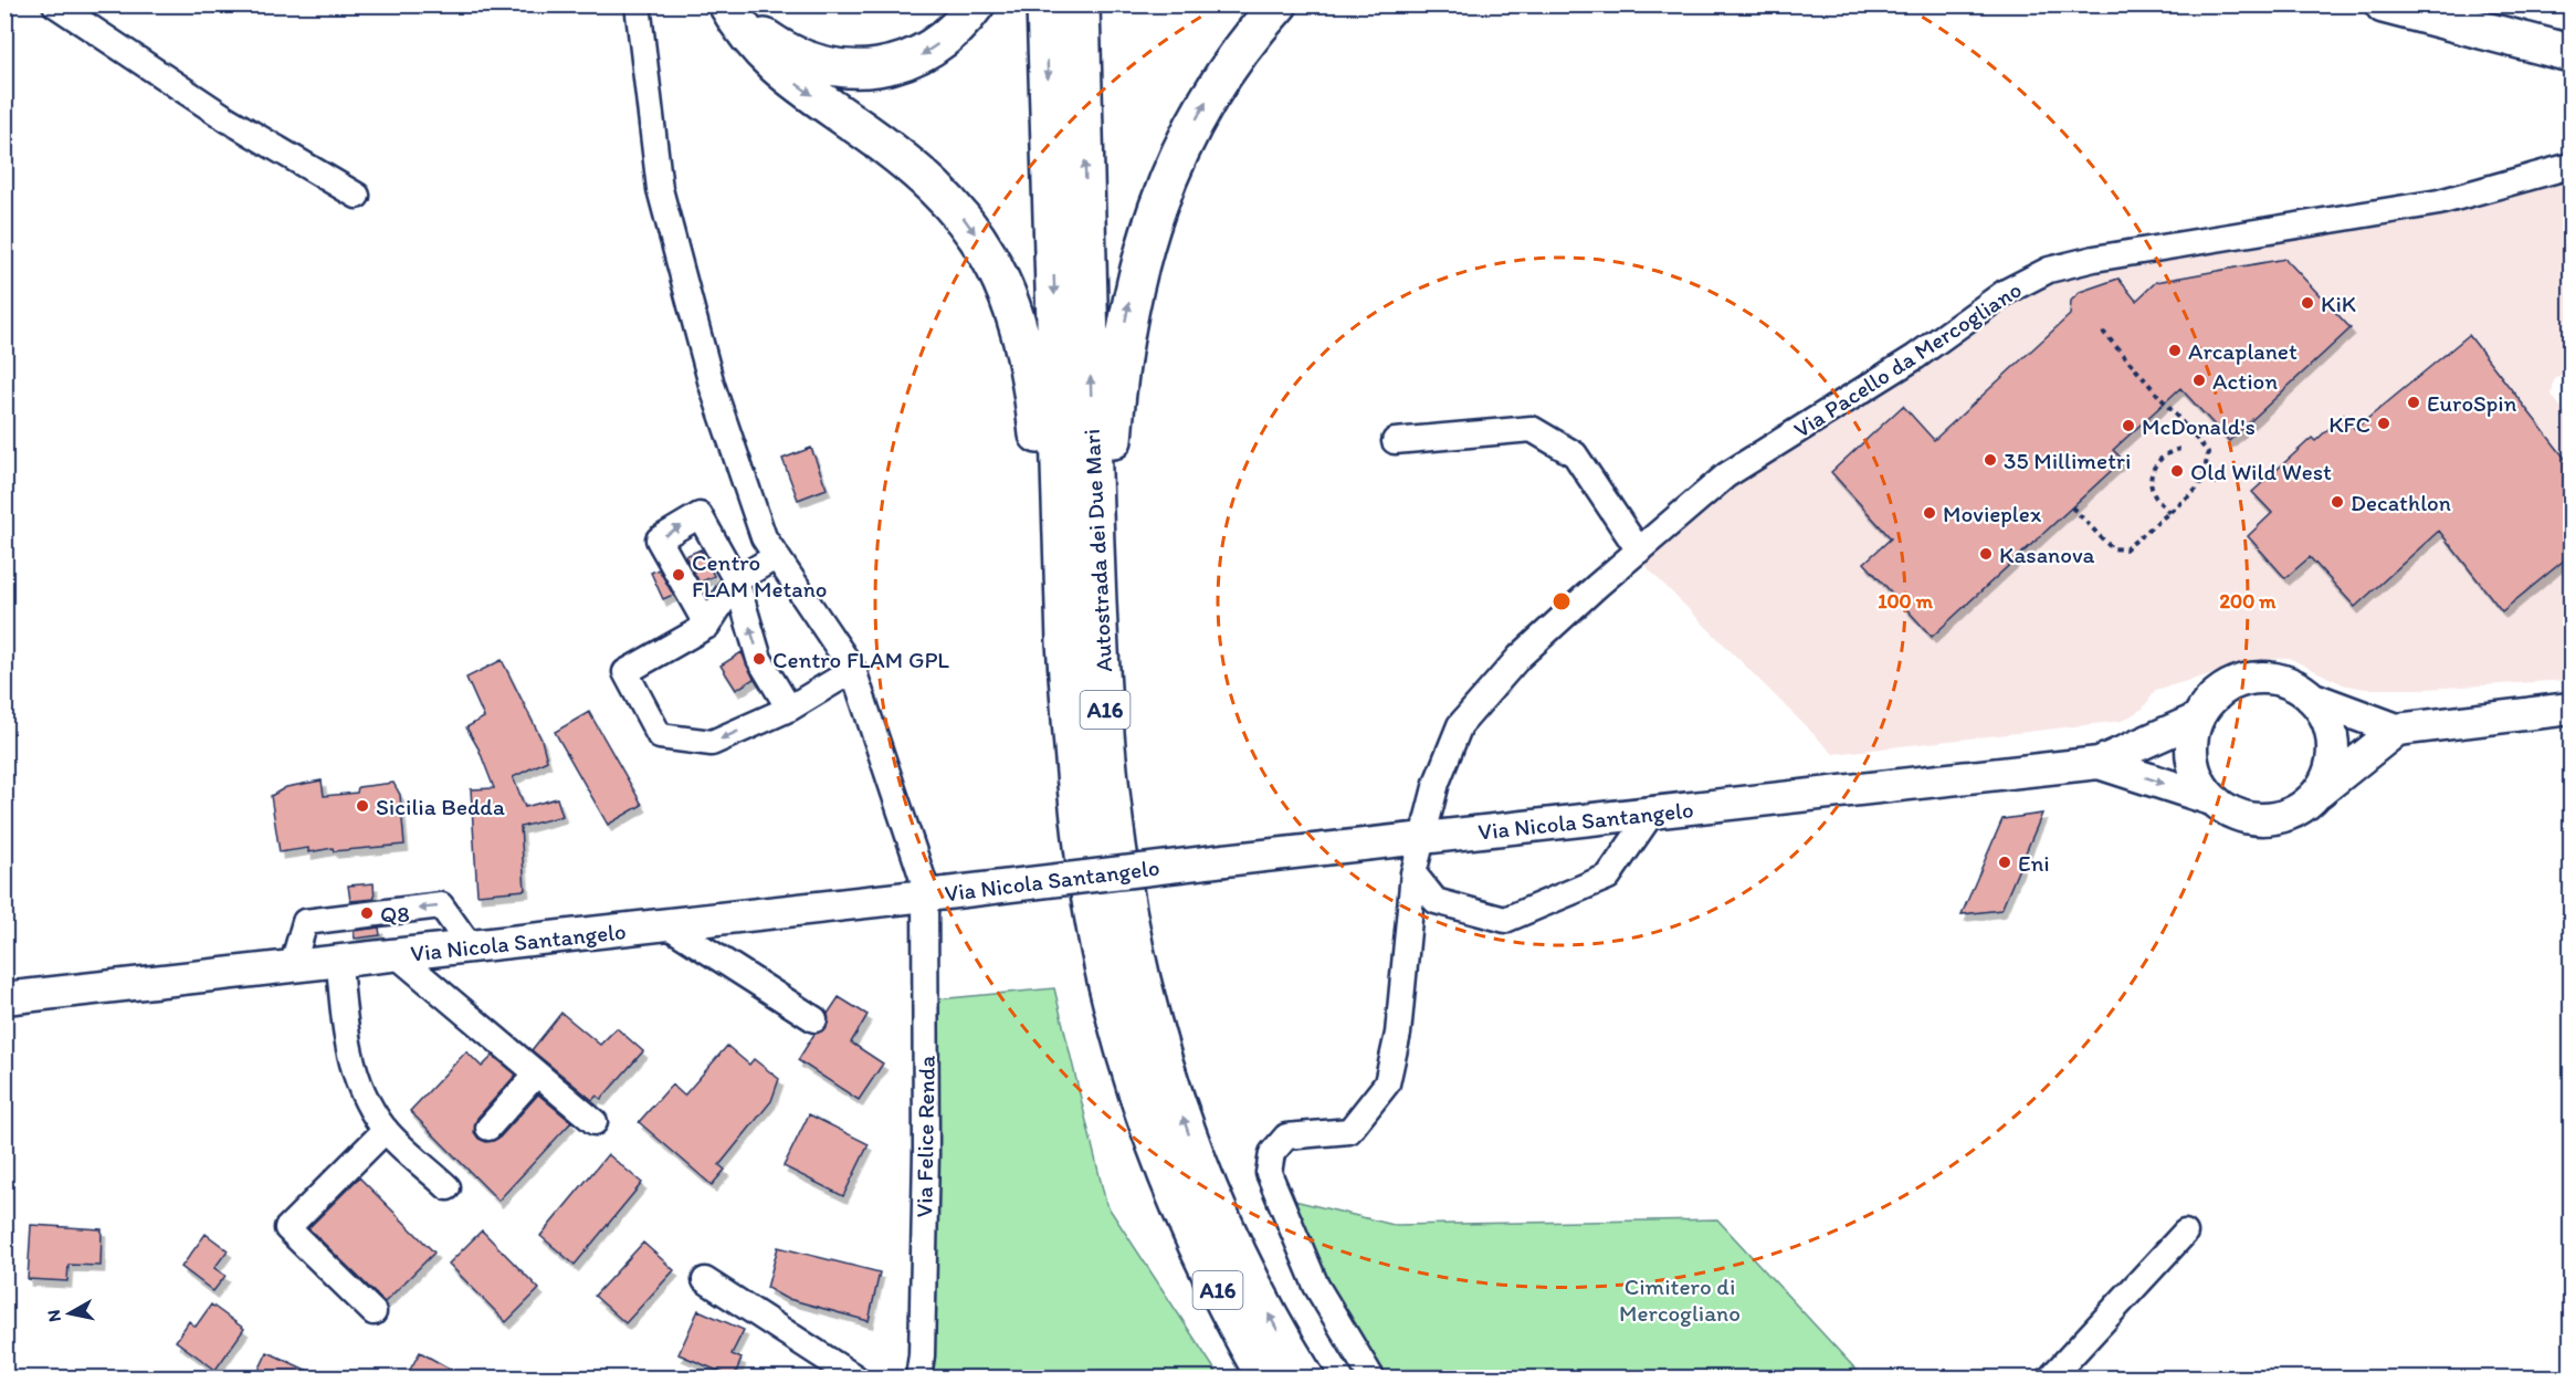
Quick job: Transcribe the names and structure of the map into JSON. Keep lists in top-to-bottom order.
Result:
{
  "streets": {
    "highway": ["Autostrada dei Due Mari", "A16"],
    "main road": ["Via Nicola Santangelo"],
    "street": ["Via Pacello da Mercogliano", "Via Felice Renda"]
  },
  "crossings": [
    ["Via Pacello da Mercogliano", "Via Nicola Santangelo"],
    ["Via Nicola Santangelo", "Via Felice Renda"]
  ],
  "parks": ["Cimitero di Mercogliano"],
  "places": [
    "KiK",
    "Arcaplanet",
    "Action",
    "EuroSpin",
    "KFC",
    "McDonald's",
    "35 Millimetri",
    "Old Wild West",
    "Decathlon",
    "Movieplex",
    "Kasanova",
    "Centro FLAM Metano",
    "Centro FLAM GPL",
    "Sicilia Bedda",
    "Eni",
    "Q8"
  ],
  "north": "left",
  "rings": ["100 m", "200 m"]
}
